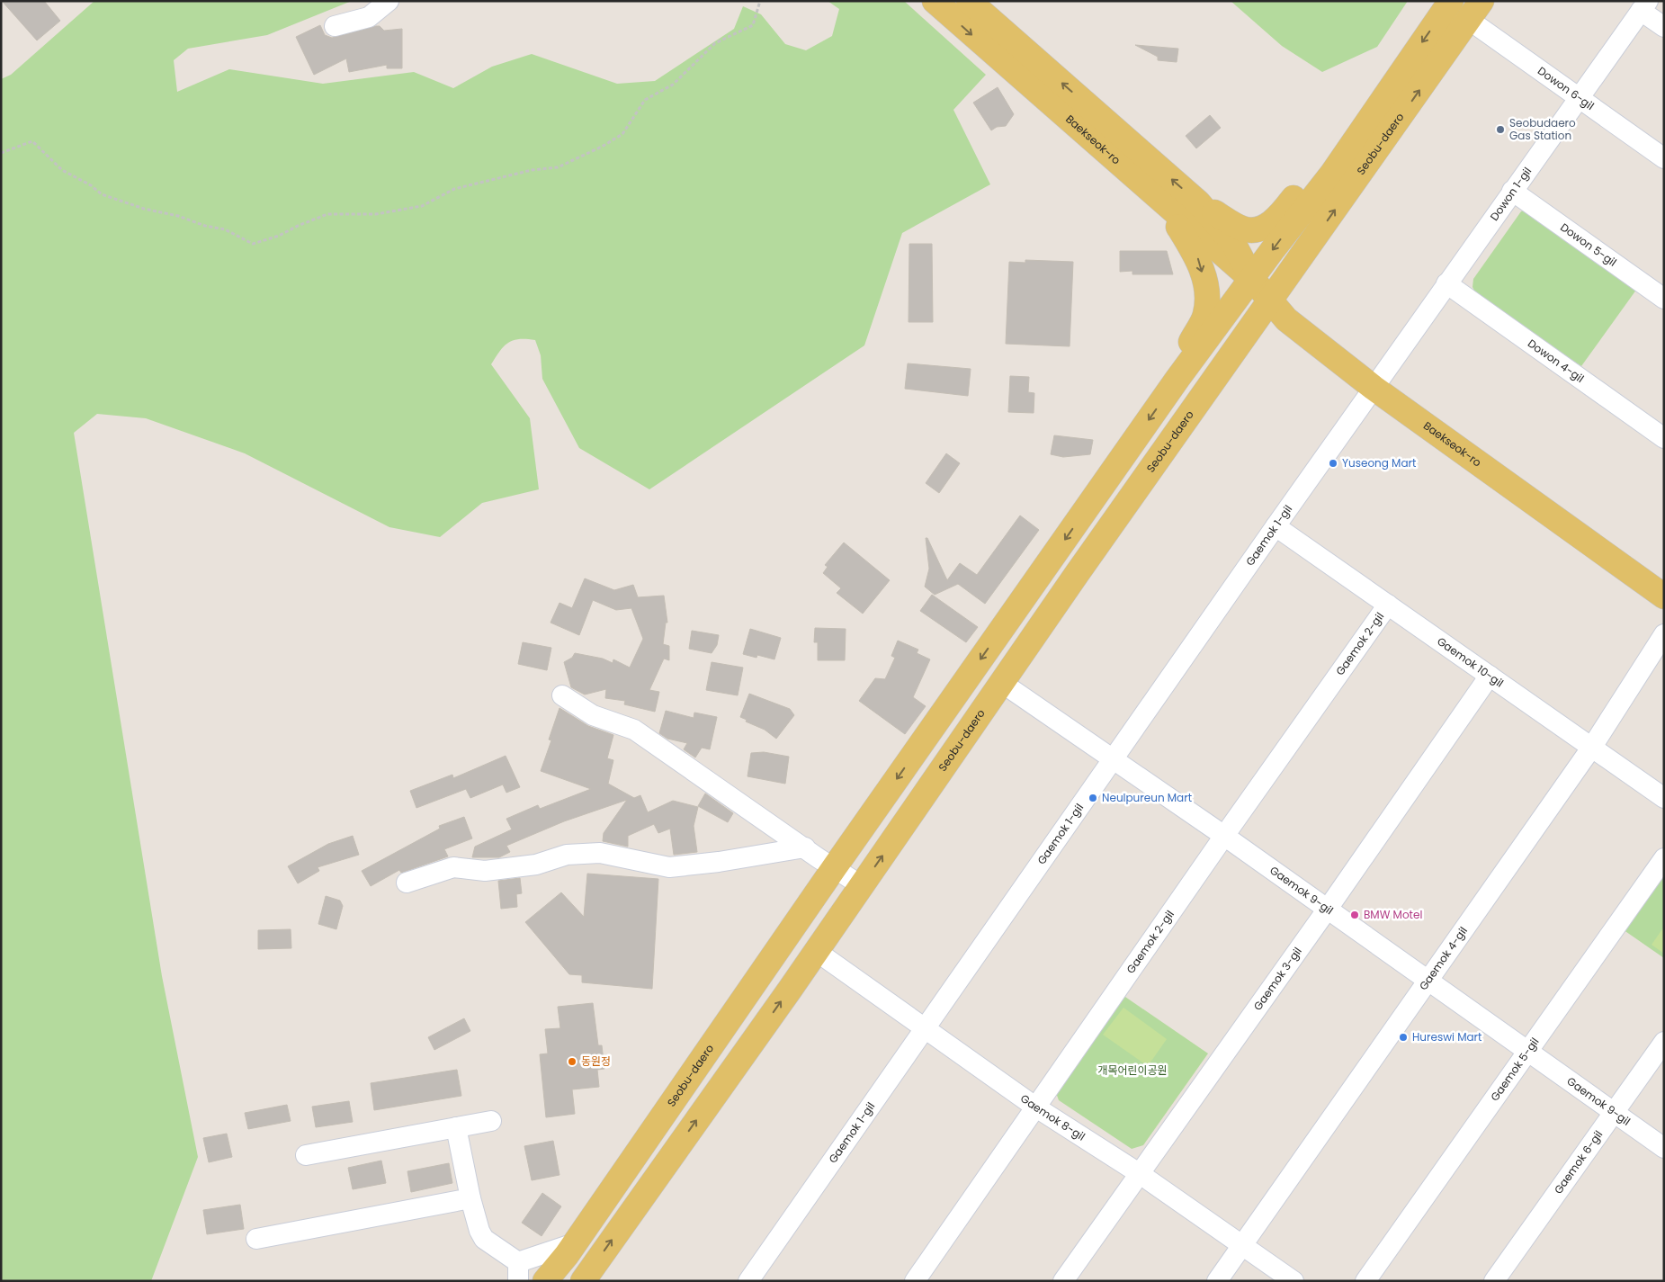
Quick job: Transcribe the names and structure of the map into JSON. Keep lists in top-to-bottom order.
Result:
{
  "streets": {
    "main road": ["Baekseok-ro", "Seobu-daero"],
    "street": [
      "Dowon 6-gil",
      "Dowon 1-gil",
      "Dowon 5-gil",
      "Dowon 4-gil",
      "Gaemok 1-gil",
      "Gaemok 2-gil",
      "Gaemok 10-gil",
      "Gaemok 9-gil",
      "Gaemok 4-gil",
      "Gaemok 3-gil",
      "Gaemok 5-gil",
      "Gaemok 8-gil",
      "Gaemok 6-gil"
    ]
  },
  "crossings": [
    ["Dowon 6-gil", "Seobu-daero"],
    ["Dowon 6-gil", "Dowon 1-gil"],
    ["Baekseok-ro", "Seobu-daero"],
    ["Baekseok-ro", "Dowon 1-gil"],
    ["Baekseok-ro", "Gaemok 1-gil"],
    ["Seobu-daero", "Gaemok 9-gil"],
    ["Seobu-daero", "Gaemok 8-gil"],
    ["Dowon 1-gil", "Dowon 5-gil"],
    ["Dowon 1-gil", "Dowon 4-gil"],
    ["Dowon 1-gil", "Gaemok 1-gil"],
    ["Gaemok 1-gil", "Gaemok 10-gil"],
    ["Gaemok 1-gil", "Gaemok 9-gil"],
    ["Gaemok 1-gil", "Gaemok 8-gil"],
    ["Gaemok 2-gil", "Gaemok 10-gil"],
    ["Gaemok 2-gil", "Gaemok 9-gil"],
    ["Gaemok 2-gil", "Gaemok 8-gil"],
    ["Gaemok 10-gil", "Gaemok 4-gil"],
    ["Gaemok 10-gil", "Gaemok 3-gil"],
    ["Gaemok 9-gil", "Gaemok 4-gil"],
    ["Gaemok 9-gil", "Gaemok 3-gil"],
    ["Gaemok 9-gil", "Gaemok 5-gil"],
    ["Gaemok 9-gil", "Gaemok 6-gil"],
    ["Gaemok 4-gil", "Gaemok 8-gil"],
    ["Gaemok 3-gil", "Gaemok 8-gil"]
  ],
  "parks": ["개목어린이공원"],
  "places": [
    "Seobudaero Gas Station",
    "Yuseong Mart",
    "Neulpureun Mart",
    "BMW Motel",
    "Hureswi Mart",
    "동원정"
  ]
}
